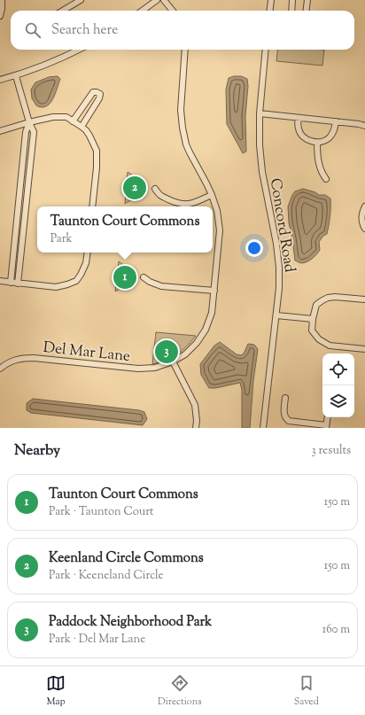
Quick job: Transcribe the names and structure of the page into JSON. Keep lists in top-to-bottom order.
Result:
{
  "streets": {
    "street": ["Concord Road", "Del Mar Lane"]
  },
  "page": {
    "search": "Search here",
    "pins": ["2", "1", "3"],
    "popup": ["Taunton Court Commons", "Park"],
    "heading": ["Nearby", "3 results"],
    "list": [
      {
        "mark": "1",
        "name": "Taunton Court Commons",
        "note": "Park · Taunton Court",
        "value": "150 m"
      },
      {
        "mark": "2",
        "name": "Keenland Circle Commons",
        "note": "Park · Keeneland Circle",
        "value": "150 m"
      },
      {
        "mark": "3",
        "name": "Paddock Neighborhood Park",
        "note": "Park · Del Mar Lane",
        "value": "160 m"
      }
    ],
    "nav": ["Map", "Directions", "Saved"]
  }
}
